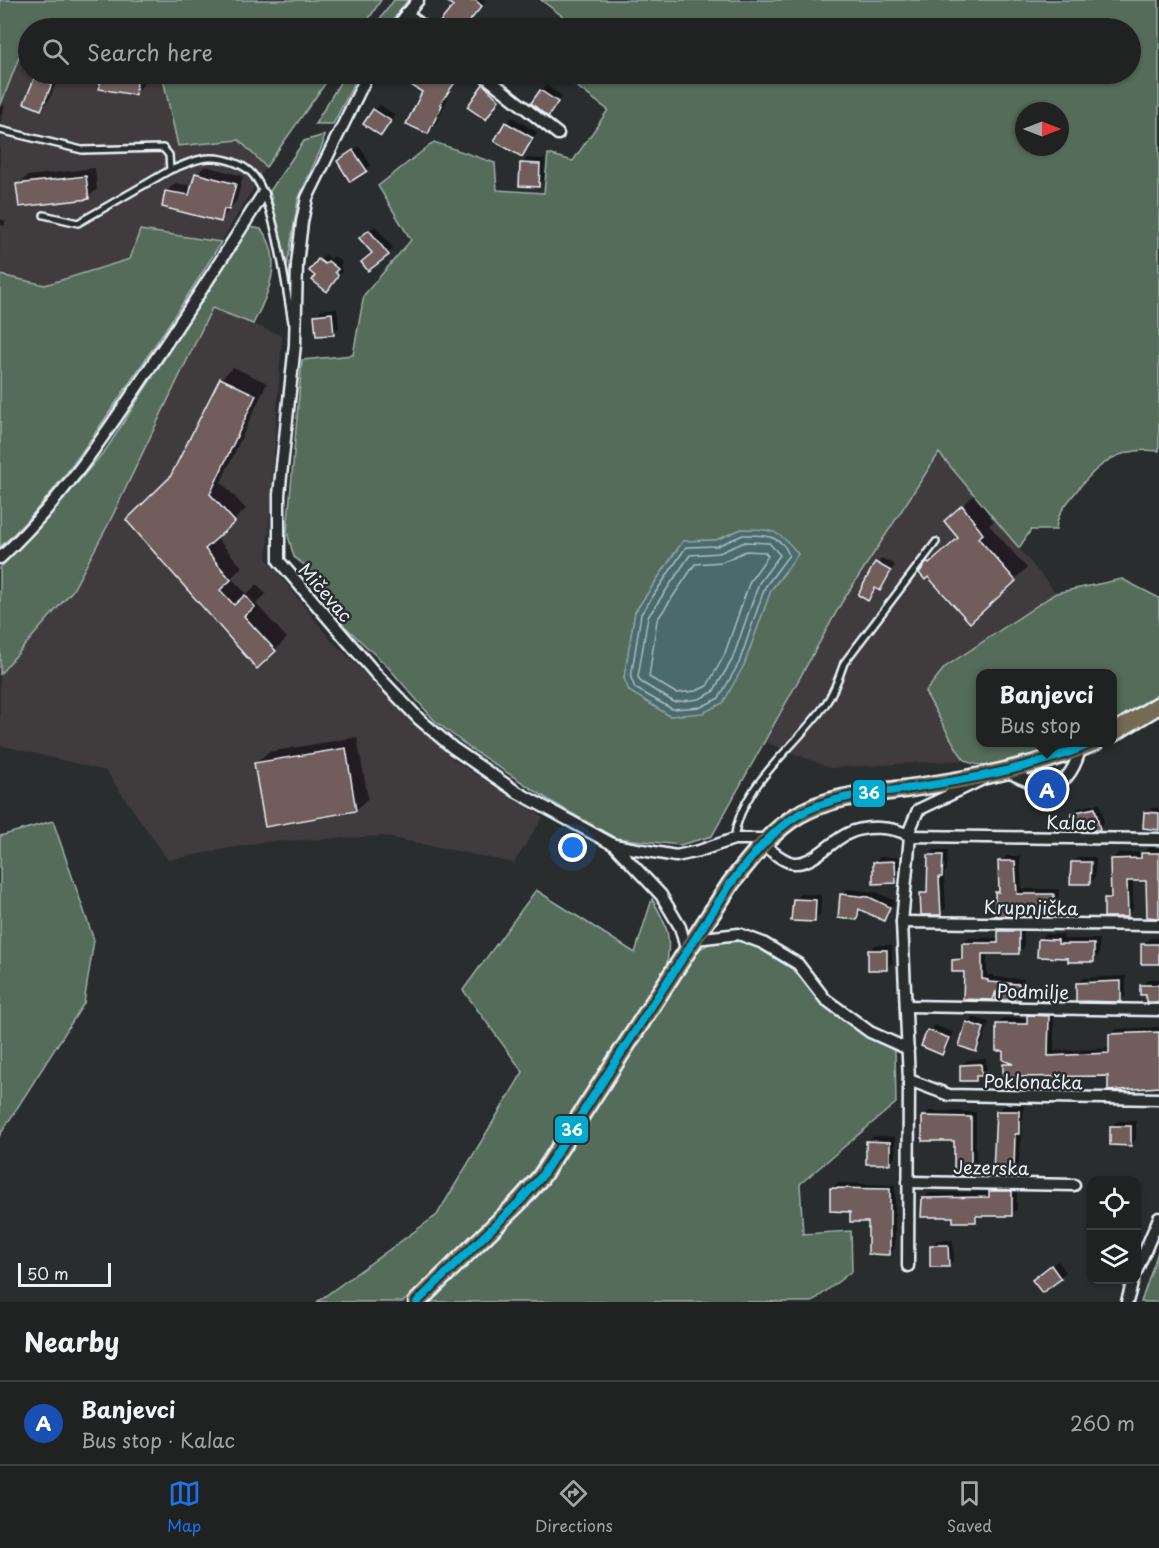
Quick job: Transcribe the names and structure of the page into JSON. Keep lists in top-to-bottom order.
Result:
{
  "streets": {
    "street": [
      "Mičevac",
      "Kalac",
      "Krupnjička",
      "Podmilje",
      "Poklonačka",
      "Jezerska"
    ]
  },
  "lines": ["transit line 36"],
  "scale_bar": "50 m",
  "north": "right",
  "page": {
    "search": "Search here",
    "popup": ["Banjevci", "Bus stop"],
    "pins": "A",
    "scale": "50 m",
    "heading": "Nearby",
    "list": [
      {
        "mark": "A",
        "name": "Banjevci",
        "note": "Bus stop · Kalac",
        "value": "260 m"
      }
    ],
    "nav": ["Map", "Directions", "Saved"]
  }
}
